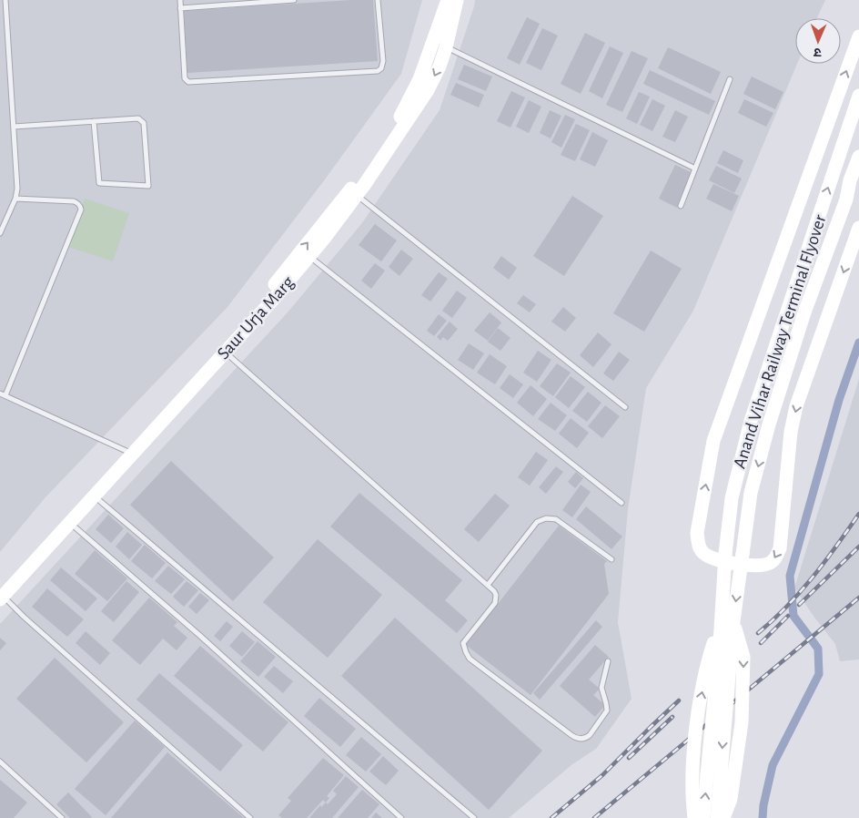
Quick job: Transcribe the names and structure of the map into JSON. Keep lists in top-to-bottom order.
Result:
{
  "streets": {
    "main road": ["Saur Urja Marg", "Anand Vihar Railway Terminal Flyover"]
  },
  "north": "bottom"
}
